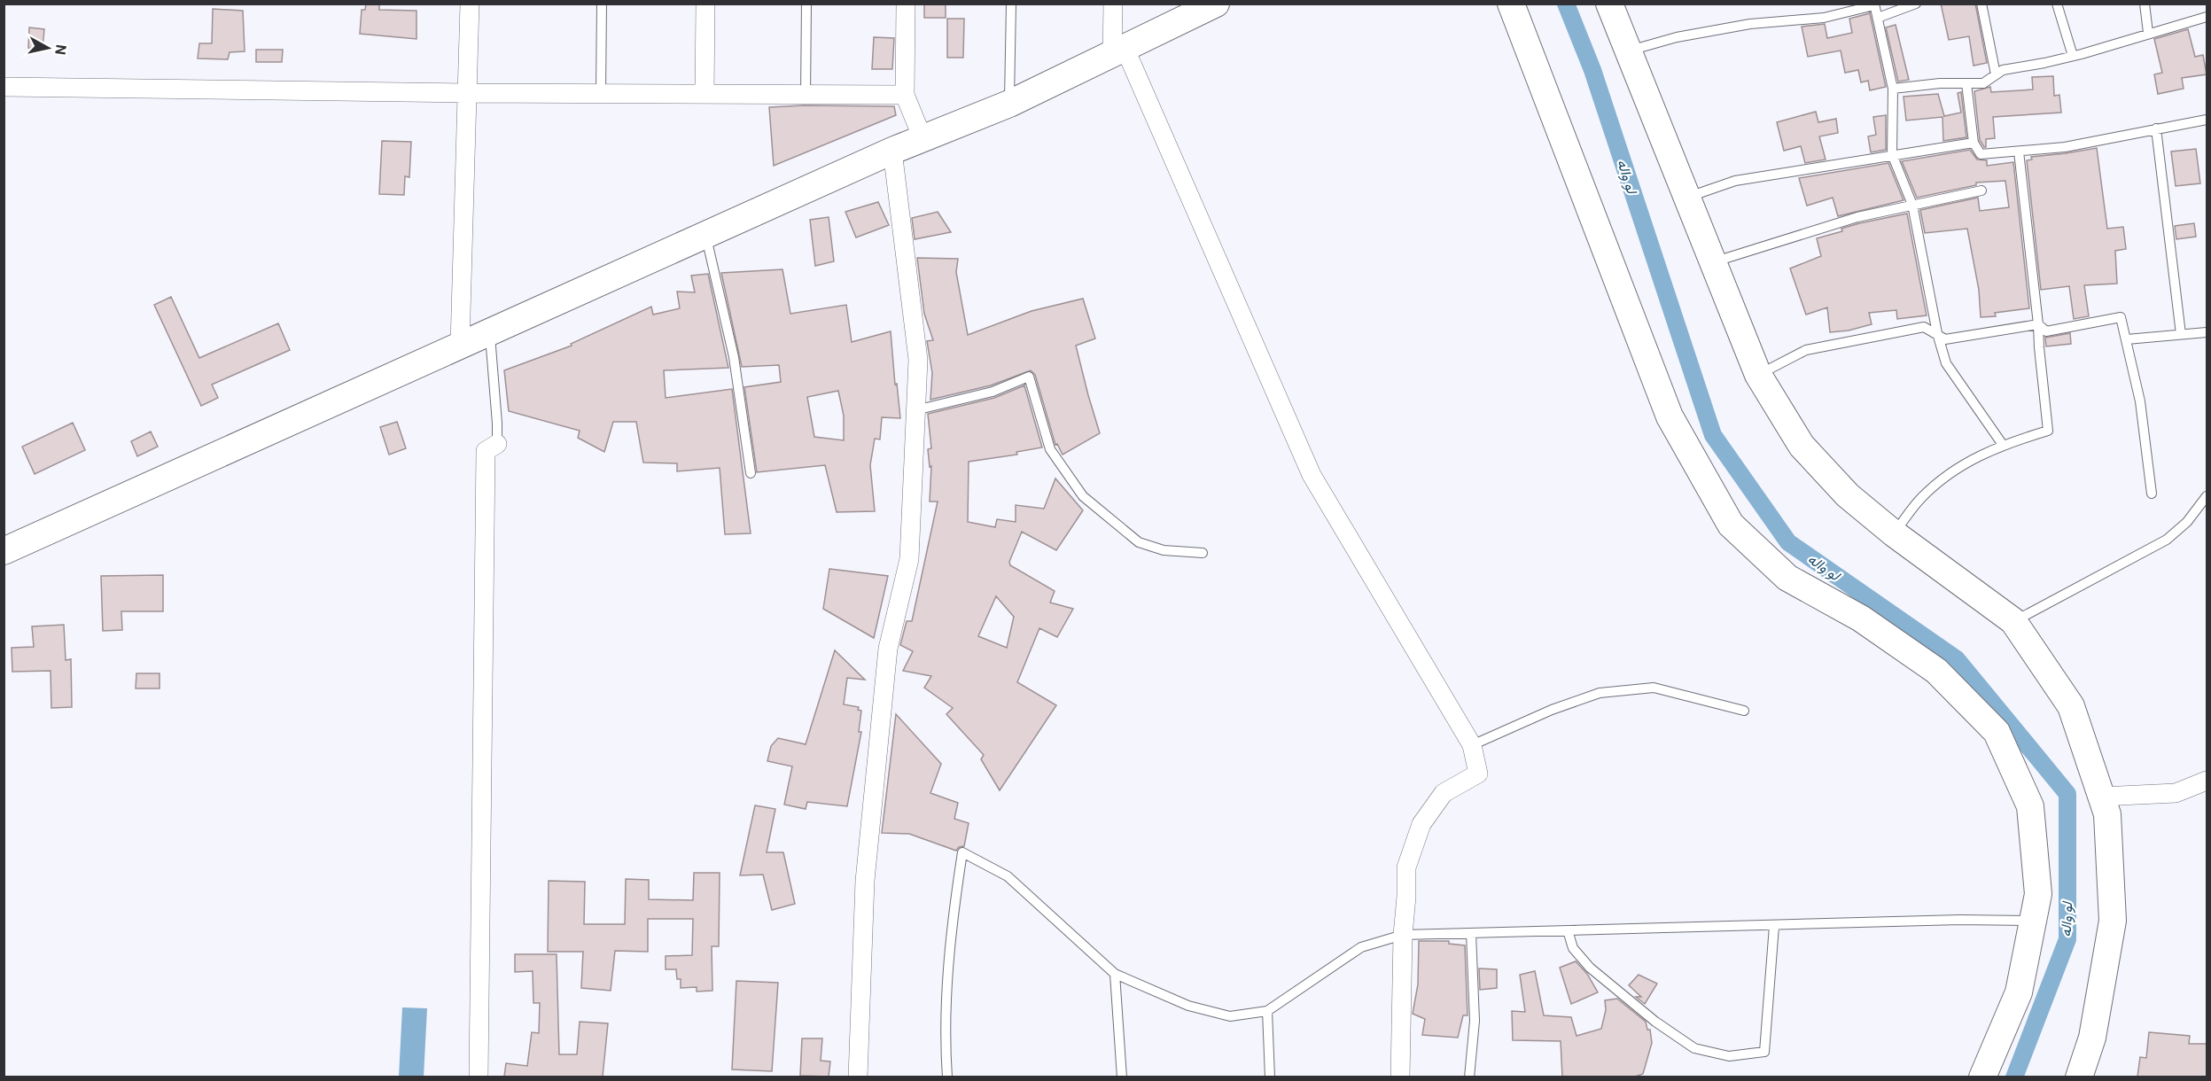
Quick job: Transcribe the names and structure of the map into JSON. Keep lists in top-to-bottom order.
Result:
{
  "water": ["لو واله"],
  "north": "right"
}
